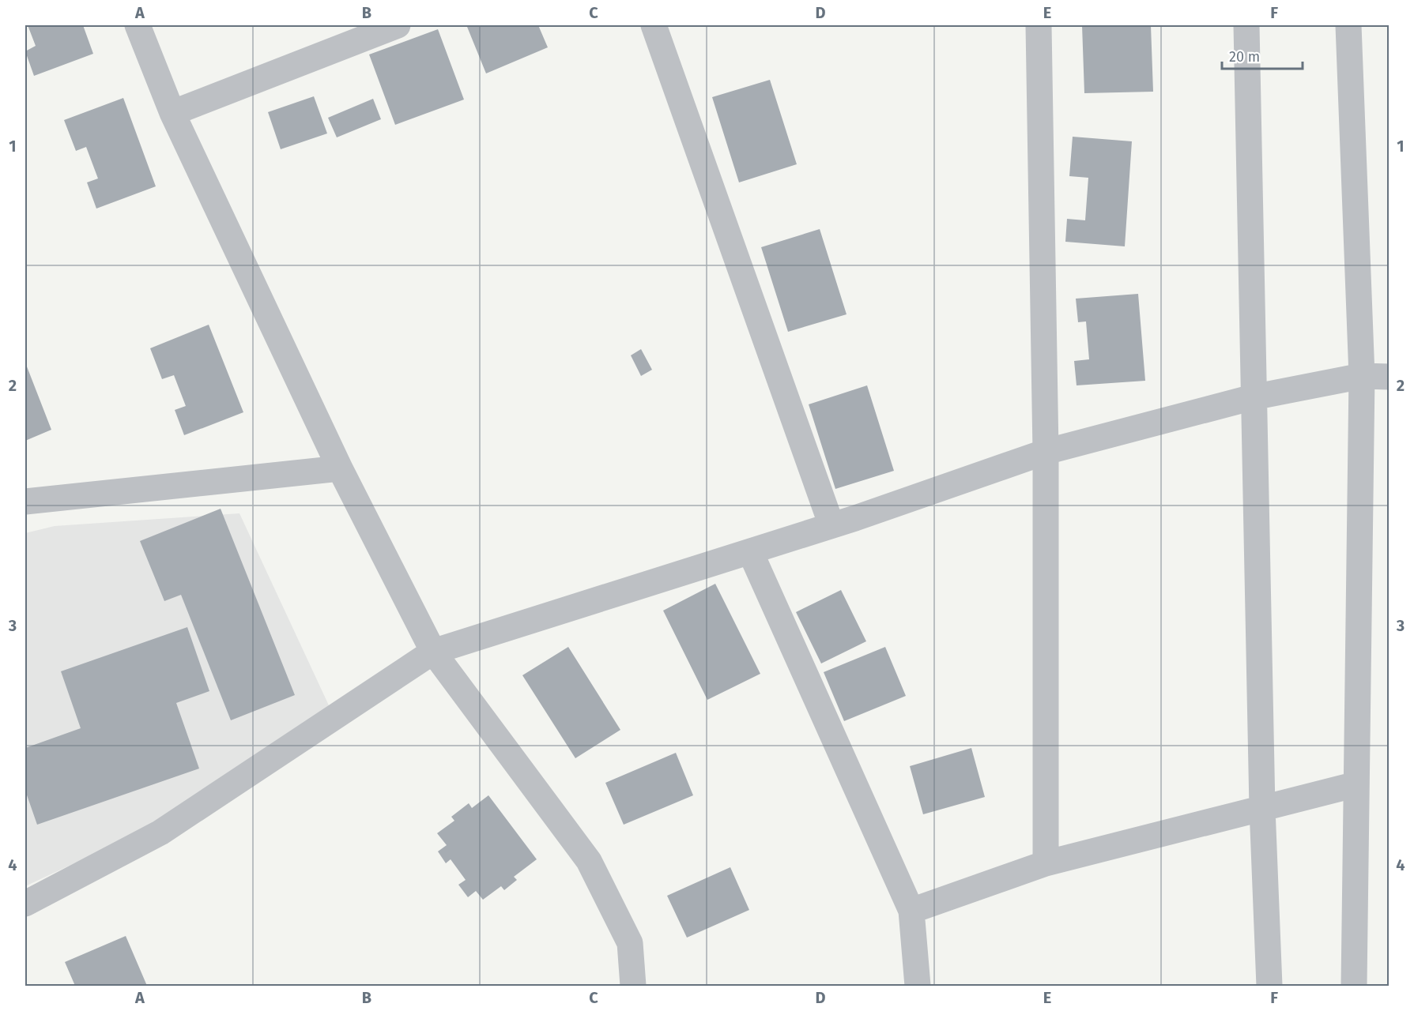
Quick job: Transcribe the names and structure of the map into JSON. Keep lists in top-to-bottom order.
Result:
{
  "scale_bar": "20 m",
  "grid": {
    "columns": [
      "A",
      "B",
      "C",
      "D",
      "E",
      "F"
    ],
    "rows": [
      "1",
      "2",
      "3",
      "4"
    ]
  }
}
